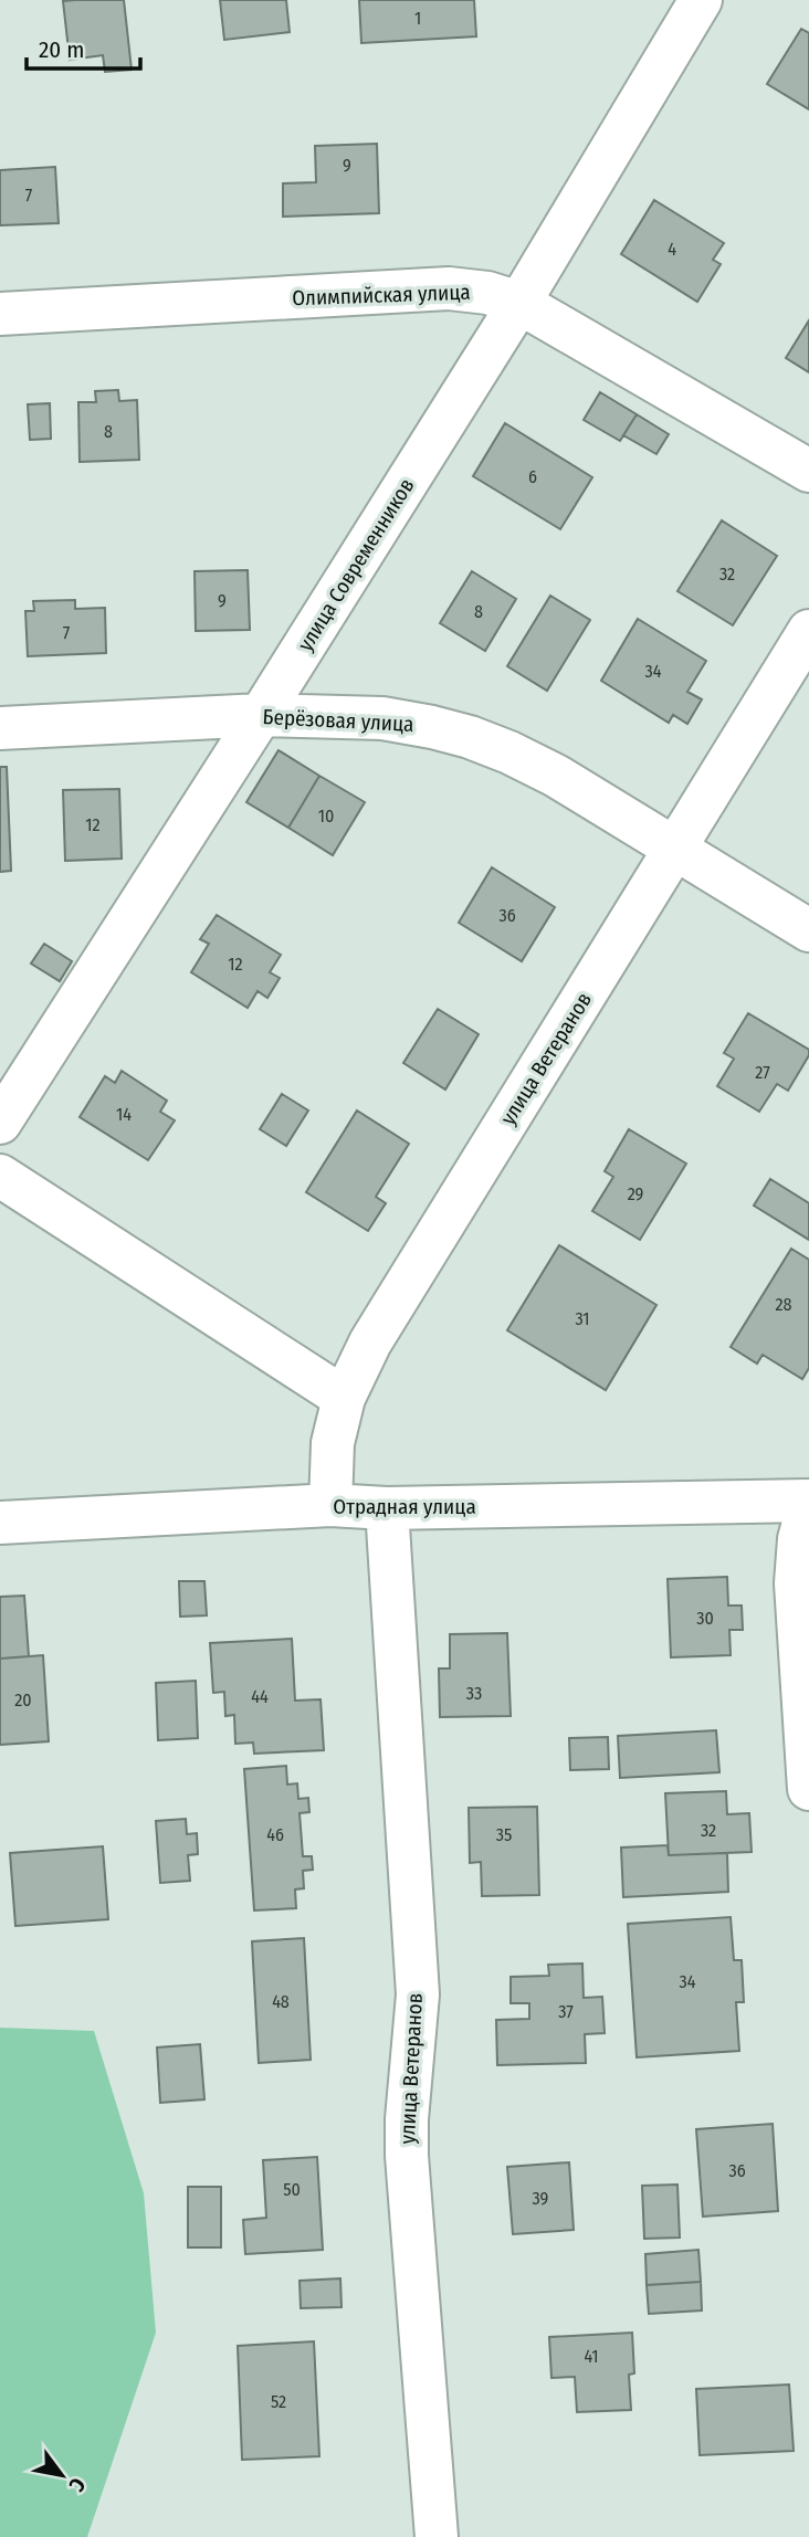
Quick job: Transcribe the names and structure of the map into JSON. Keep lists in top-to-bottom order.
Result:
{
  "streets": {
    "street": [
      "Олимпийская улица",
      "улица Современников",
      "Берёзовая улица",
      "улица Ветеранов",
      "Отрадная улица"
    ]
  },
  "crossings": [
    ["Олимпийская улица", "улица Современников"],
    ["улица Современников", "Берёзовая улица"],
    ["Берёзовая улица", "улица Ветеранов"],
    ["улица Ветеранов", "Отрадная улица"]
  ],
  "house_numbers": [
    "1",
    "9",
    "7",
    "4",
    "8",
    "6",
    "32",
    "9",
    "8",
    "7",
    "34",
    "10",
    "12",
    "36",
    "12",
    "27",
    "14",
    "29",
    "28",
    "31",
    "30",
    "33",
    "44",
    "20",
    "32",
    "46",
    "35",
    "34",
    "48",
    "37",
    "36",
    "50",
    "39",
    "41",
    "52"
  ],
  "scale_bar": "20 m",
  "north": "bottom right"
}
